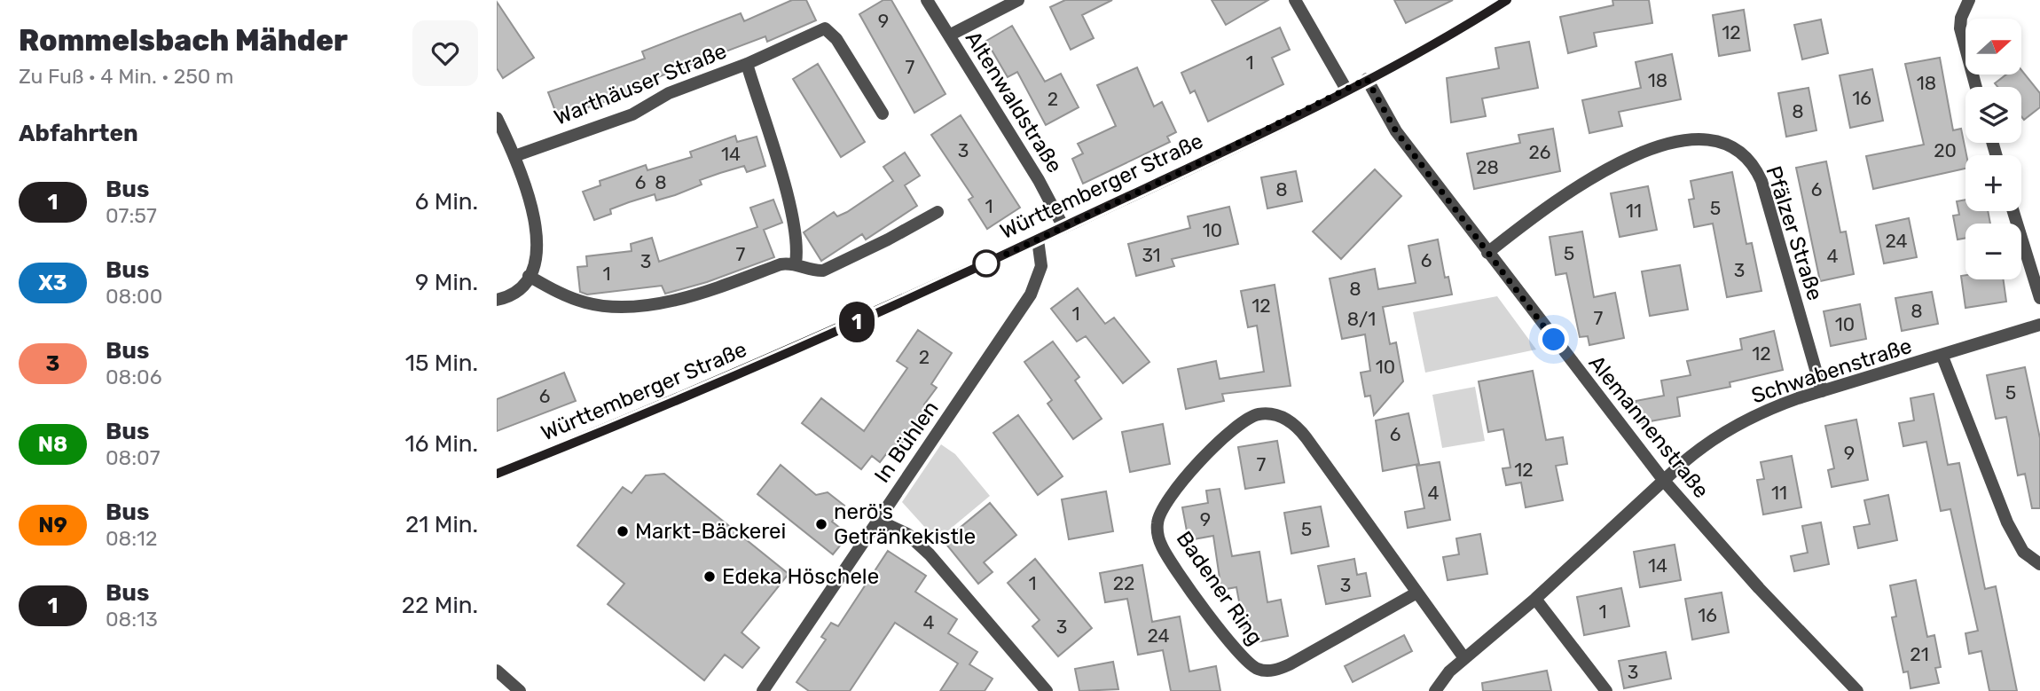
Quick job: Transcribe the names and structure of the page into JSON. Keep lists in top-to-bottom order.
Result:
{
  "streets": {
    "main road": ["Württemberger Straße"],
    "street": [
      "Warthäuser Straße",
      "Altenwaldstraße",
      "Pfälzer Straße",
      "Schwabenstraße",
      "Alemannenstraße",
      "In Bühlen",
      "Badener Ring"
    ]
  },
  "crossings": [
    ["Altenwaldstraße", "Württemberger Straße"],
    ["Württemberger Straße", "Alemannenstraße"],
    ["Württemberger Straße", "In Bühlen"],
    ["Pfälzer Straße", "Schwabenstraße"],
    ["Pfälzer Straße", "Alemannenstraße"],
    ["Schwabenstraße", "Alemannenstraße"],
    ["Schwabenstraße", "Badener Ring"]
  ],
  "places": ["nerö's Getränkekistle", "Markt-Bäckerei", "Edeka Höschele"],
  "lines": ["bus line 1"],
  "house_numbers": [
    "9",
    "12",
    "1",
    "7",
    "18",
    "18",
    "16",
    "2",
    "8",
    "3",
    "20",
    "26",
    "14",
    "28",
    "6",
    "8",
    "8",
    "6",
    "1",
    "5",
    "11",
    "10",
    "24",
    "5",
    "7",
    "31",
    "4",
    "6",
    "3",
    "3",
    "1",
    "8",
    "12",
    "8",
    "1",
    "7",
    "8/1",
    "10",
    "12",
    "2",
    "10",
    "5",
    "6",
    "6",
    "9",
    "7",
    "12",
    "4",
    "11",
    "9",
    "5",
    "14",
    "1",
    "22",
    "3",
    "1",
    "16",
    "4",
    "3",
    "24",
    "21",
    "3"
  ],
  "north": "right",
  "page": {
    "heading": [
      ["Rommelsbach Mähder", "Zu Fuß · 4 Min. · 250 m"],
      "Abfahrten"
    ],
    "on_map": "1",
    "map_buttons": ["+", "−"],
    "list": [
      {
        "mark": "1",
        "name": "Bus",
        "note": "07:57",
        "value": "6 Min."
      },
      {
        "mark": "X3",
        "name": "Bus",
        "note": "08:00",
        "value": "9 Min."
      },
      {
        "mark": "3",
        "name": "Bus",
        "note": "08:06",
        "value": "15 Min."
      },
      {
        "mark": "N8",
        "name": "Bus",
        "note": "08:07",
        "value": "16 Min."
      },
      {
        "mark": "N9",
        "name": "Bus",
        "note": "08:12",
        "value": "21 Min."
      },
      {
        "mark": "1",
        "name": "Bus",
        "note": "08:13",
        "value": "22 Min."
      }
    ]
  }
}
